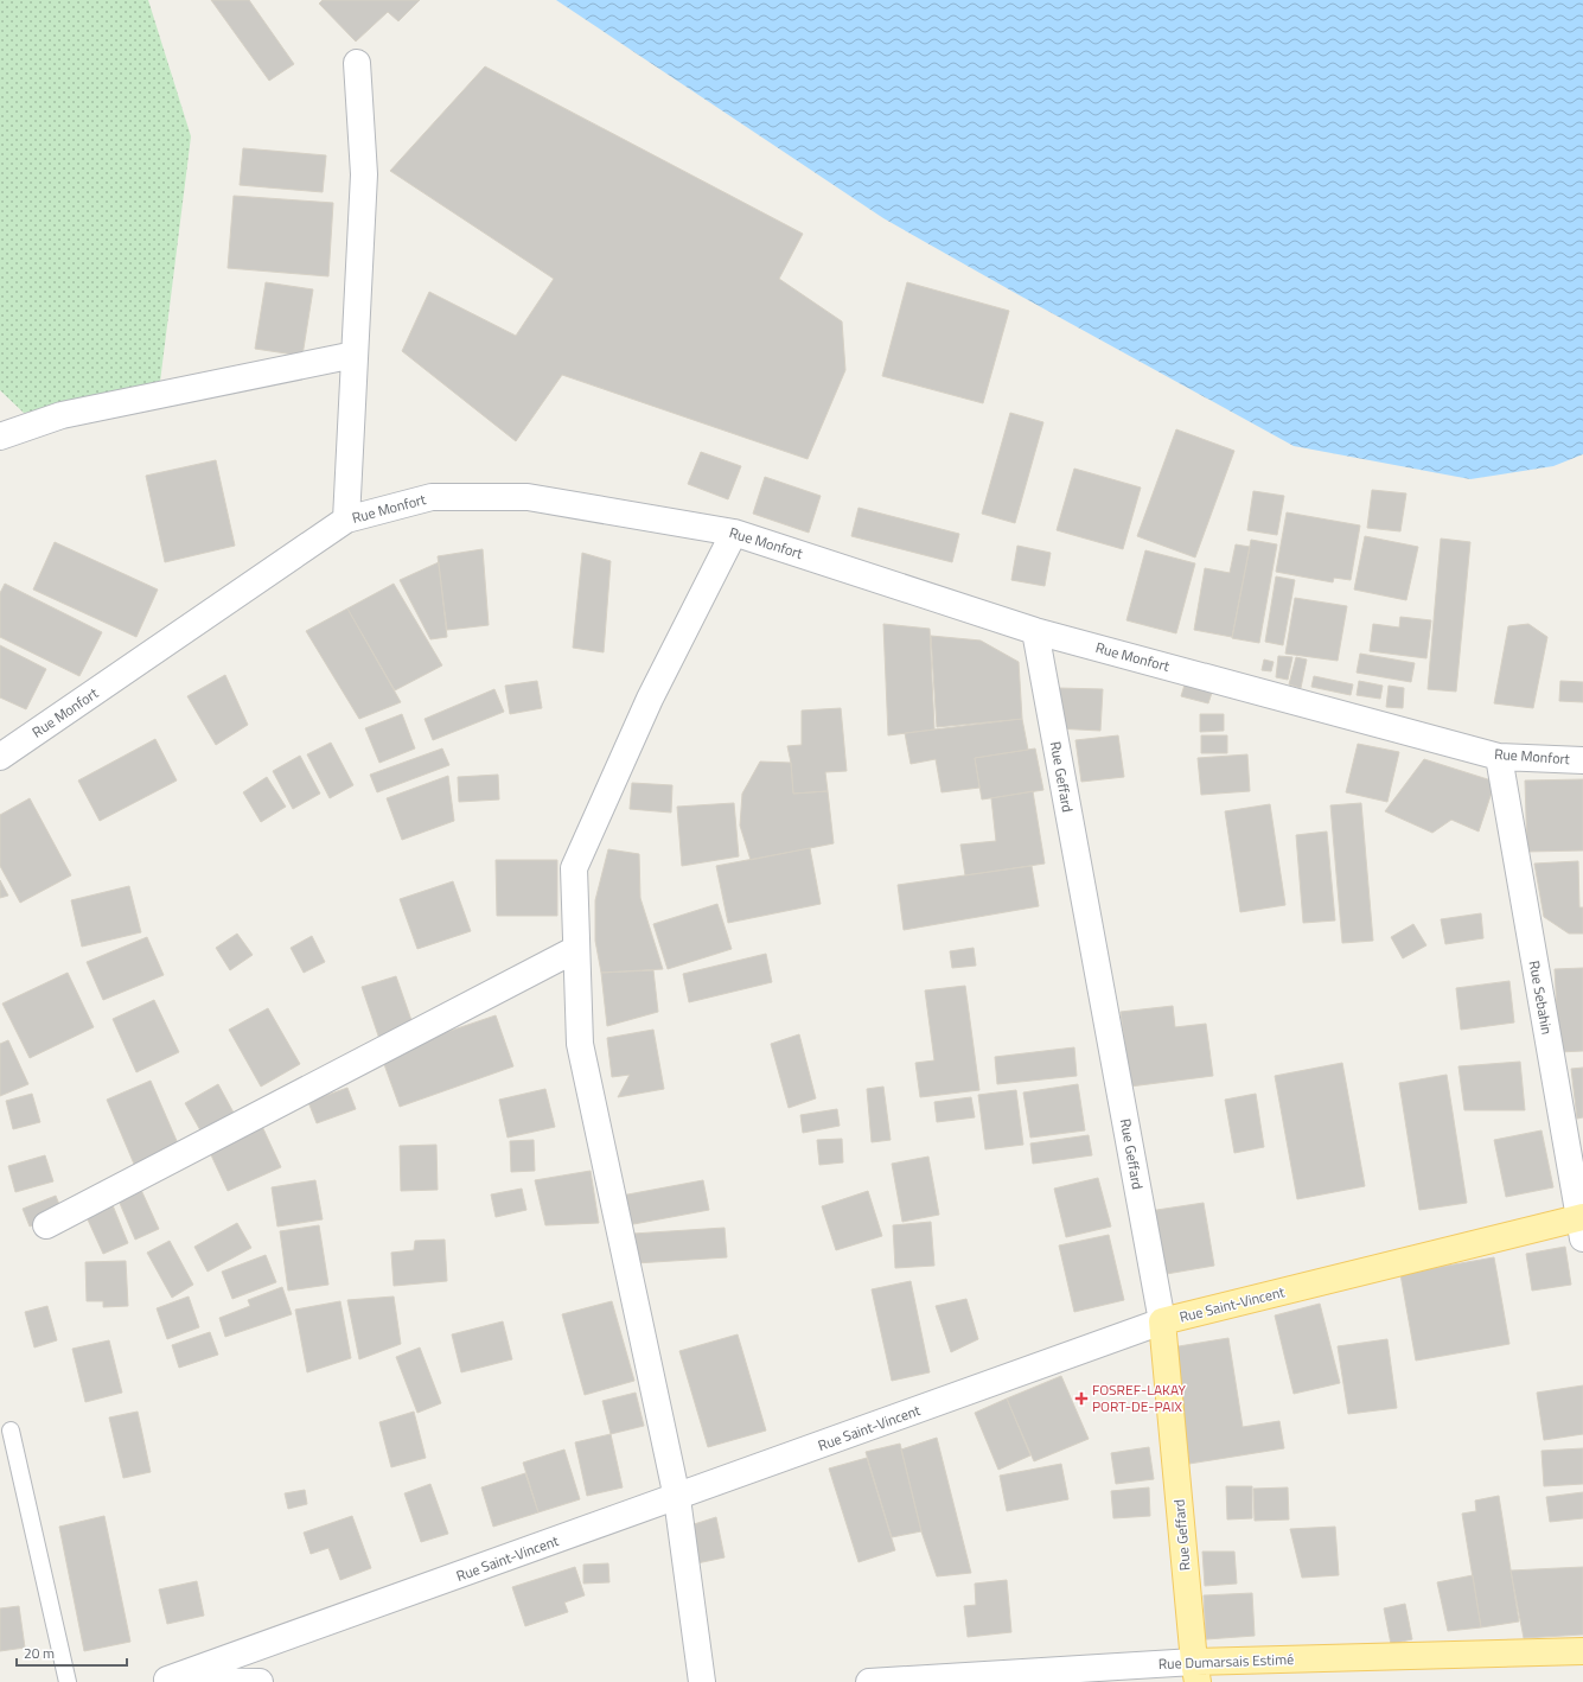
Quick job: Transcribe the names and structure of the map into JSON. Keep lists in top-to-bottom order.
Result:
{
  "streets": {
    "main road": ["Rue Geffard", "Rue Saint-Vincent", "Rue Dumarsais Estimé"],
    "street": ["Rue Monfort", "Rue Sebahin"]
  },
  "crossings": [
    ["Rue Monfort", "Rue Geffard"],
    ["Rue Monfort", "Rue Sebahin"],
    ["Rue Geffard", "Rue Saint-Vincent"],
    ["Rue Geffard", "Rue Dumarsais Estimé"],
    ["Rue Sebahin", "Rue Saint-Vincent"]
  ],
  "places": {
    "health": ["FOSREF-LAKAY PORT-DE-PAIX"]
  },
  "scale_bar": "20 m"
}
